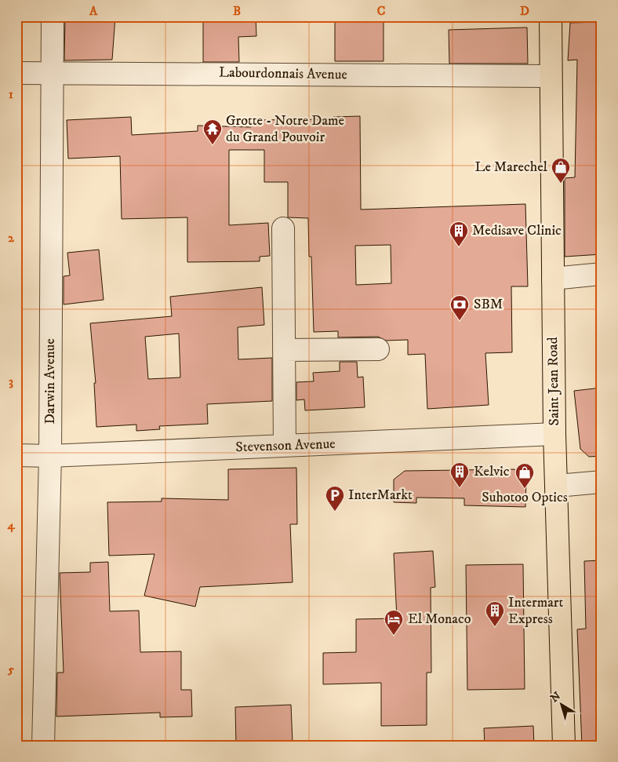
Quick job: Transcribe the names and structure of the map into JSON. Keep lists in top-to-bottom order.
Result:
{
  "streets": {
    "main road": ["Saint Jean Road"],
    "street": ["Labourdonnais Avenue", "Darwin Avenue", "Stevenson Avenue"]
  },
  "crossings": [
    ["Labourdonnais Avenue", "Darwin Avenue"],
    ["Labourdonnais Avenue", "Saint Jean Road"],
    ["Darwin Avenue", "Stevenson Avenue"],
    ["Saint Jean Road", "Stevenson Avenue"]
  ],
  "places": {
    "temple": ["Grotte - Notre Dame du Grand Pouvoir"],
    "shop": ["Le Marechel", "Suhotoo Optics"],
    "building": ["Medisave Clinic", "Kelvic", "Intermart Express"],
    "bank": ["SBM"],
    "parking": ["InterMarkt"],
    "hotel": ["El Monaco"]
  },
  "north": "top left",
  "grid": {
    "columns": [
      "A",
      "B",
      "C",
      "D"
    ],
    "rows": [
      "1",
      "2",
      "3",
      "4",
      "5"
    ]
  }
}
